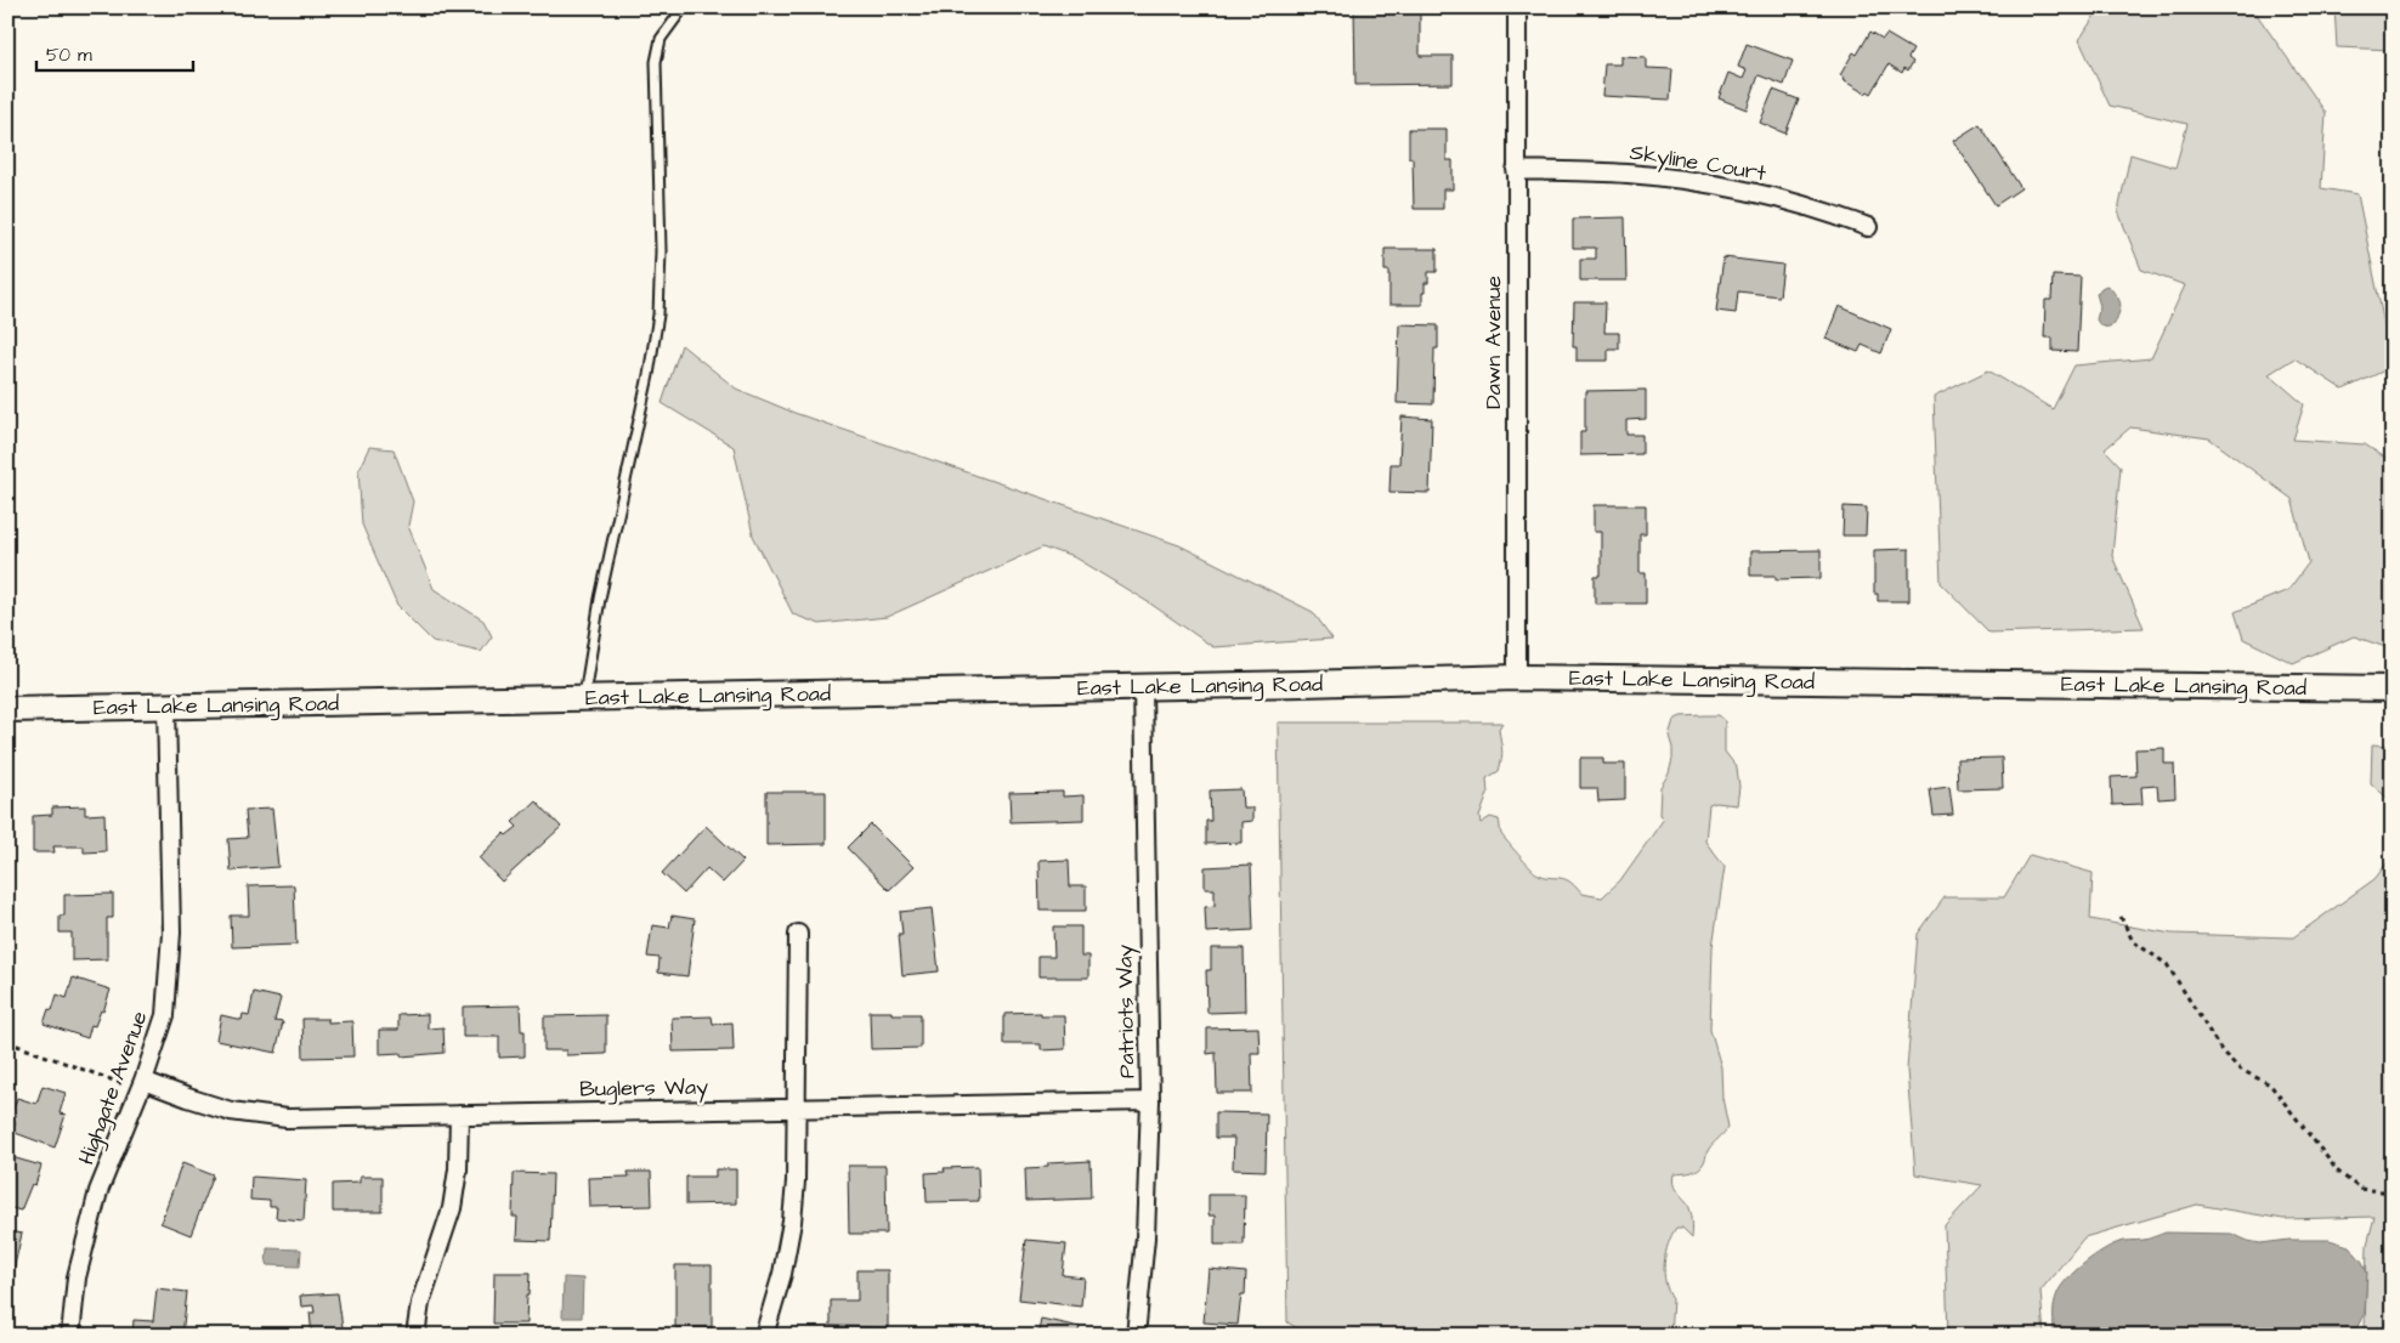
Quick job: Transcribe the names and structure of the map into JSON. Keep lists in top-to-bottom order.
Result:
{
  "streets": {
    "main road": ["East Lake Lansing Road"],
    "street": [
      "Skyline Court",
      "Dawn Avenue",
      "Patriots Way",
      "Highgate Avenue",
      "Buglers Way"
    ]
  },
  "crossings": [
    ["Skyline Court", "Dawn Avenue"],
    ["Dawn Avenue", "East Lake Lansing Road"],
    ["East Lake Lansing Road", "Patriots Way"],
    ["East Lake Lansing Road", "Highgate Avenue"],
    ["Patriots Way", "Buglers Way"],
    ["Highgate Avenue", "Buglers Way"]
  ],
  "scale_bar": "50 m"
}
